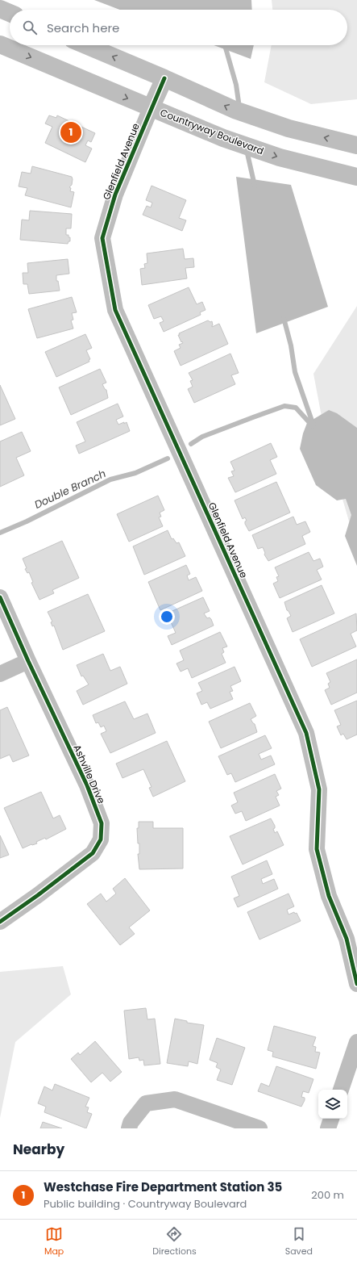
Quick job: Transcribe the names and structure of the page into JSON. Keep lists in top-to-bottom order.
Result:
{
  "streets": {
    "street": ["Countryway Boulevard", "Glenfield Avenue", "Ashville Drive"]
  },
  "crossings": [
    ["Countryway Boulevard", "Glenfield Avenue"]
  ],
  "water": ["Double Branch"],
  "page": {
    "search": "Search here",
    "pins": "1",
    "heading": "Nearby",
    "list": [
      {
        "mark": "1",
        "name": "Westchase Fire Department Station 35",
        "note": "Public building · Countryway Boulevard",
        "value": "200 m"
      }
    ],
    "nav": ["Map", "Directions", "Saved"]
  }
}
